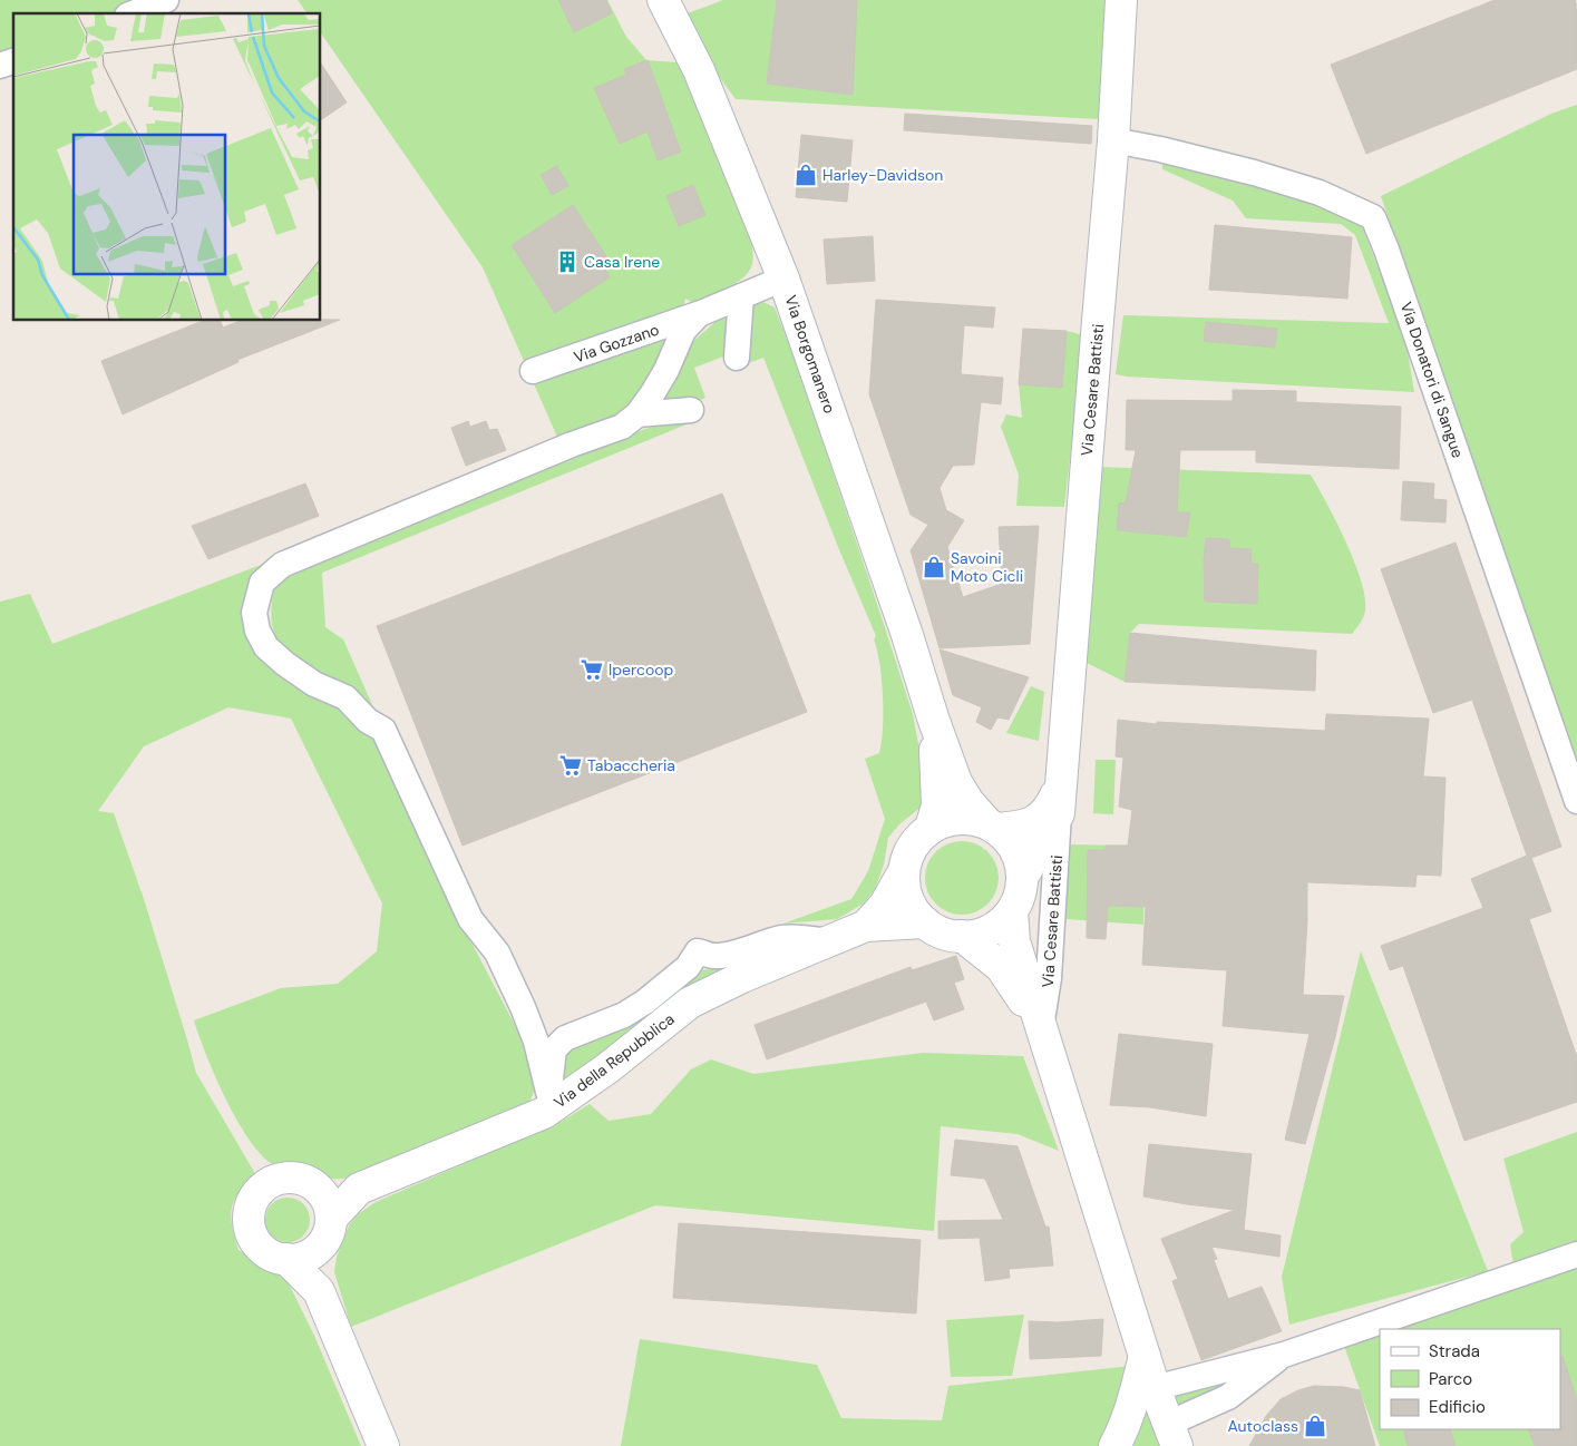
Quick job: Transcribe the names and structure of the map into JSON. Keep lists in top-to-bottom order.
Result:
{
  "streets": {
    "street": [
      "Via Gozzano",
      "Via Borgomanero",
      "Via Donatori di Sangue",
      "Via Cesare Battisti",
      "Via della Repubblica"
    ]
  },
  "crossings": [
    ["Via Gozzano", "Via Borgomanero"],
    ["Via Borgomanero", "Via Cesare Battisti"],
    ["Via Borgomanero", "Via della Repubblica"],
    ["Via Donatori di Sangue", "Via Cesare Battisti"],
    ["Via Cesare Battisti", "Via della Repubblica"]
  ],
  "places": {
    "shop": ["Harley-Davidson", "Savoini Moto Cicli", "Autoclass"],
    "building": ["Casa Irene"],
    "supermarket": ["Ipercoop", "Tabaccheria"]
  },
  "legend": ["Strada", "Parco", "Edificio"]
}
